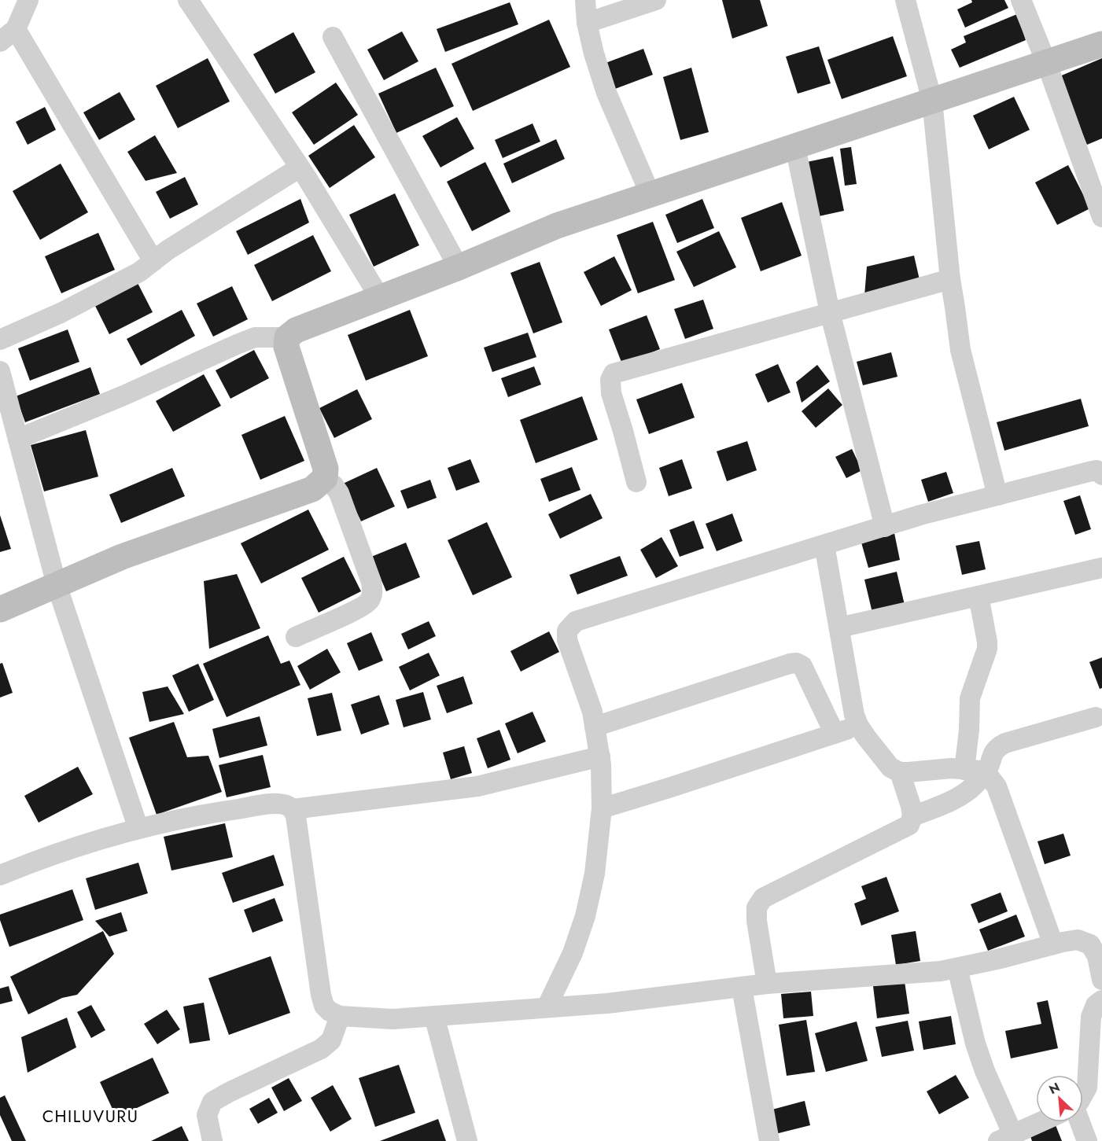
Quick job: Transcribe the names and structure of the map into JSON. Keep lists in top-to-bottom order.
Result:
{
  "districts": ["CHILUVURU"],
  "north": "top left"
}
